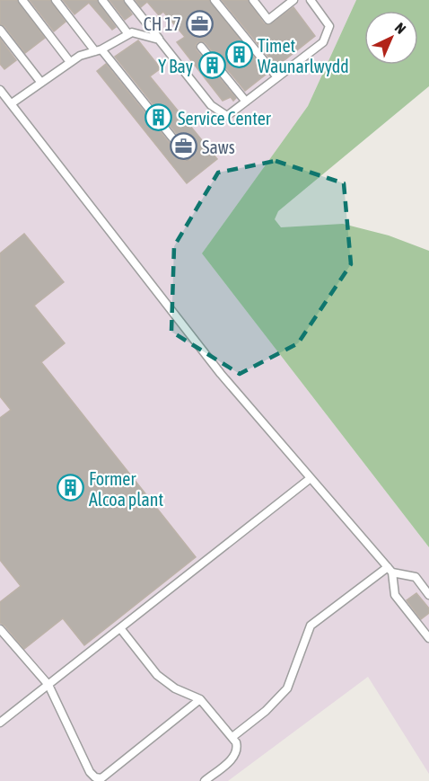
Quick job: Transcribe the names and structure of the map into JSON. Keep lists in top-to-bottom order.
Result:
{
  "places": {
    "office": ["CH 17", "Saws"],
    "building": [
      "Timet Waunarlwydd",
      "Y Bay",
      "Service Center",
      "Former Alcoa plant"
    ]
  },
  "north": "top right"
}
